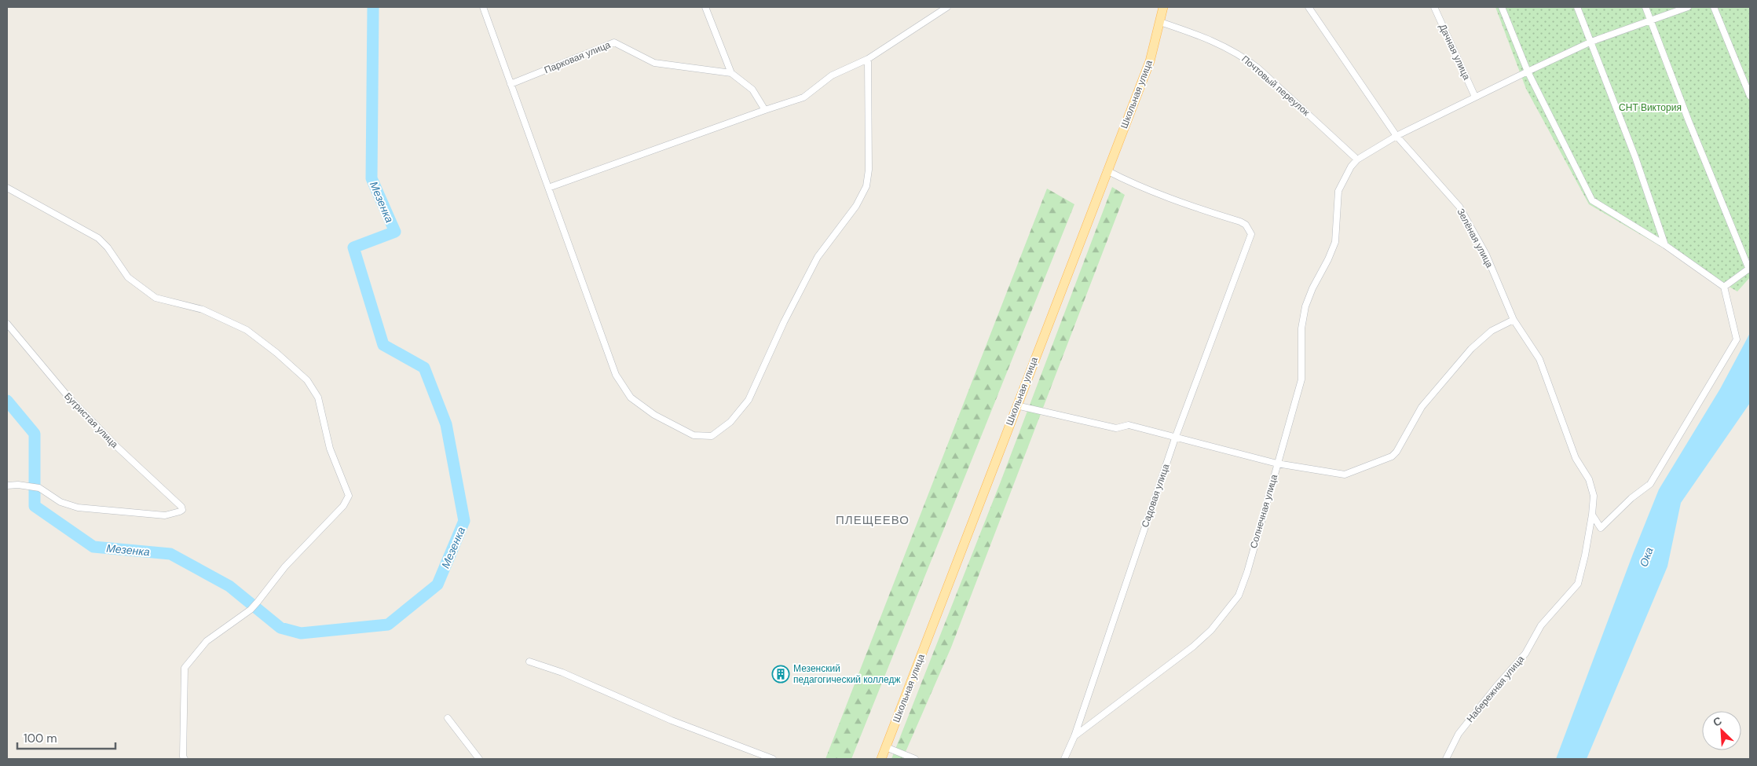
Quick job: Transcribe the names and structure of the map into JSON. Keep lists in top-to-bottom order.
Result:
{
  "streets": {
    "main road": ["Школьная улица"],
    "street": [
      "Дачная улица",
      "Парковая улица",
      "Почтовый переулок",
      "Зелёная улица",
      "Бугристая улица",
      "Садовая улица",
      "Солнечная улица",
      "Набережная улица"
    ]
  },
  "crossings": [
    ["Почтовый переулок", "Школьная улица"],
    ["Почтовый переулок", "Солнечная улица"],
    ["Школьная улица", "Садовая улица"],
    ["Зелёная улица", "Набережная улица"],
    ["Садовая улица", "Солнечная улица"]
  ],
  "districts": ["ПЛЕЩЕЕВО"],
  "water": ["Мезенка", "Ока"],
  "parks": ["СНТ Виктория"],
  "places": {
    "building": ["Мезенский педагогический колледж"]
  },
  "scale_bar": "100 m",
  "north": "top left"
}
